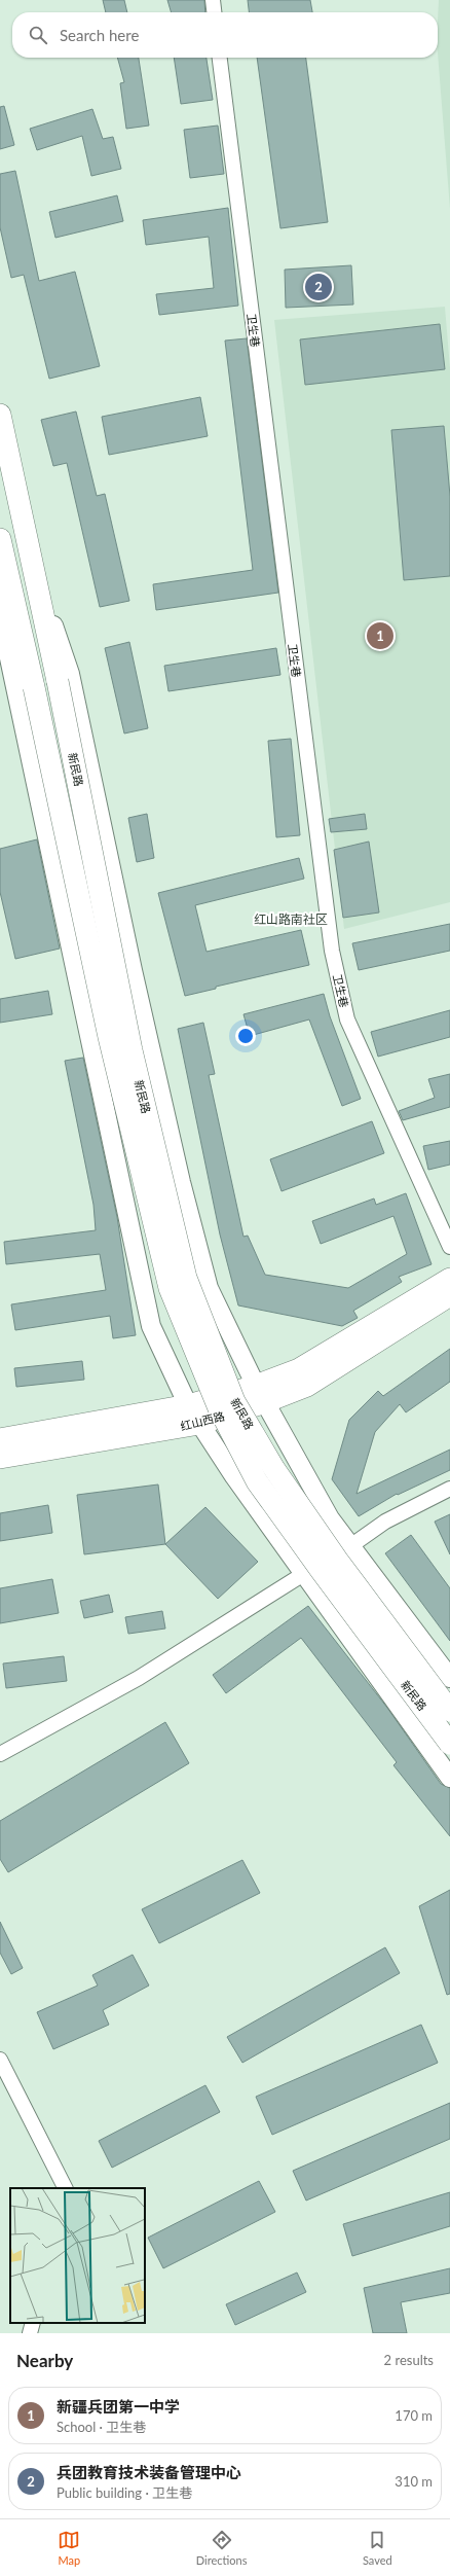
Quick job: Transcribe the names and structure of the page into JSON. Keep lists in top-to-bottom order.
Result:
{
  "streets": {
    "main road": ["新民路", "红山西路"],
    "street": ["卫生巷"]
  },
  "districts": ["红山路南社区"],
  "page": {
    "search": "Search here",
    "pins": ["2", "1"],
    "heading": ["Nearby", "2 results"],
    "list": [
      {
        "mark": "1",
        "name": "新疆兵团第一中学",
        "note": "School · 卫生巷",
        "value": "170 m"
      },
      {
        "mark": "2",
        "name": "兵团教育技术装备管理中心",
        "note": "Public building · 卫生巷",
        "value": "310 m"
      }
    ],
    "nav": ["Map", "Directions", "Saved"]
  }
}
